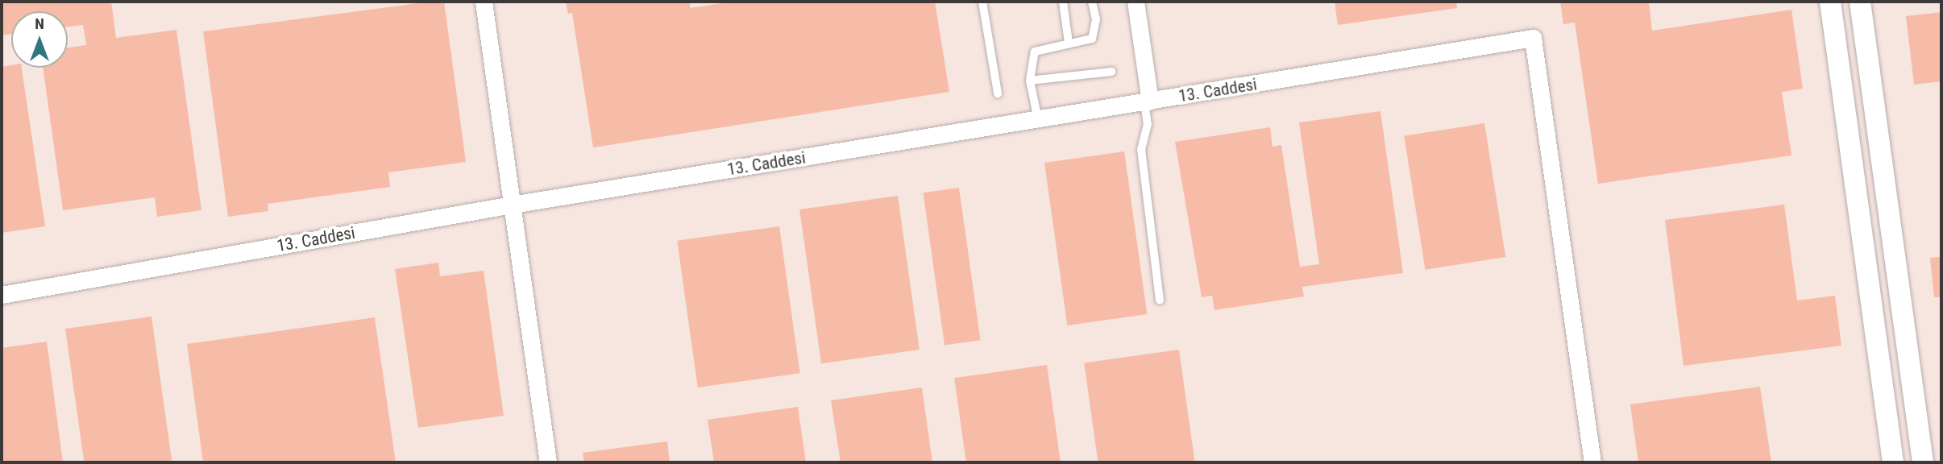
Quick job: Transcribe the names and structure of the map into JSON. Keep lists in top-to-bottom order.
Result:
{
  "streets": {
    "street": ["13. Caddesi"]
  },
  "north": "top"
}
